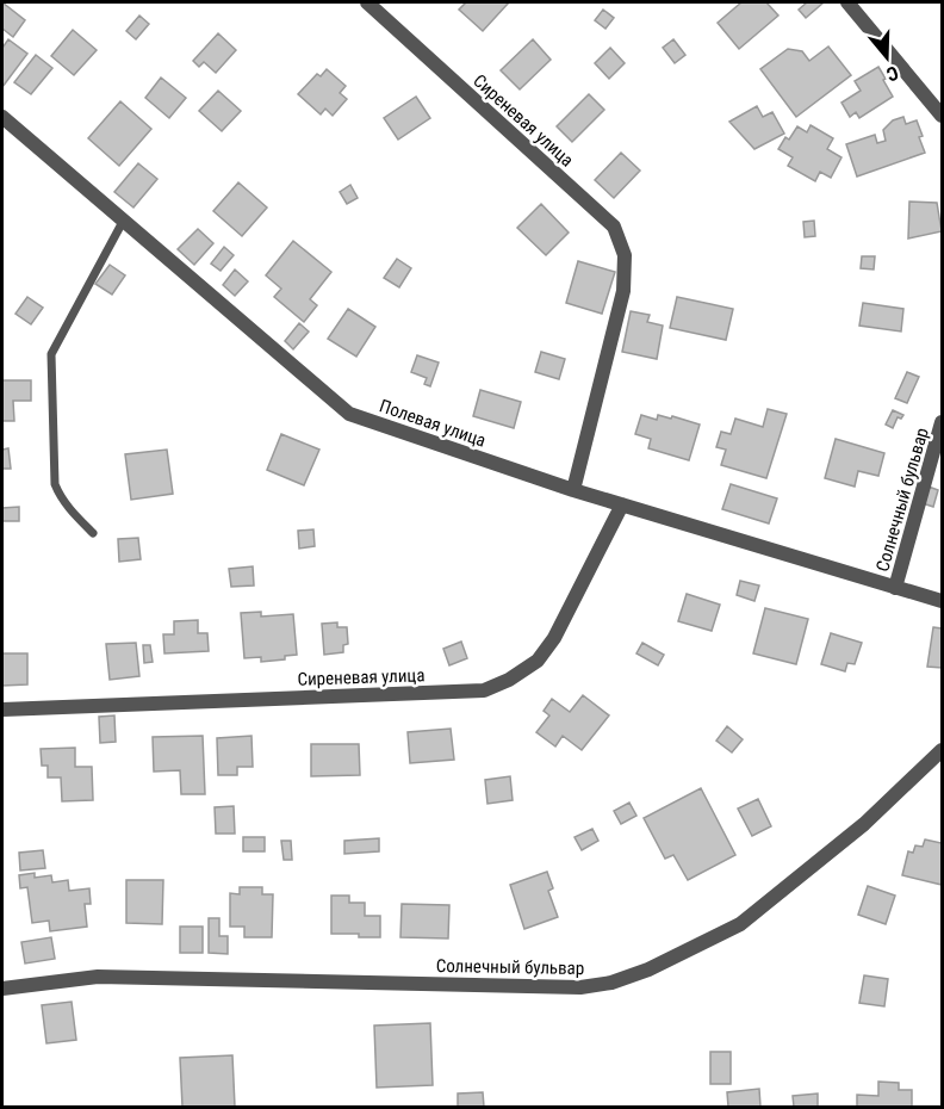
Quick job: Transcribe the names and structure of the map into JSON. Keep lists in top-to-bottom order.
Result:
{
  "streets": {
    "street": ["Сиреневая улица", "Полевая улица", "Солнечный бульвар"]
  },
  "crossings": [
    ["Сиреневая улица", "Полевая улица"],
    ["Полевая улица", "Солнечный бульвар"]
  ],
  "north": "bottom"
}
